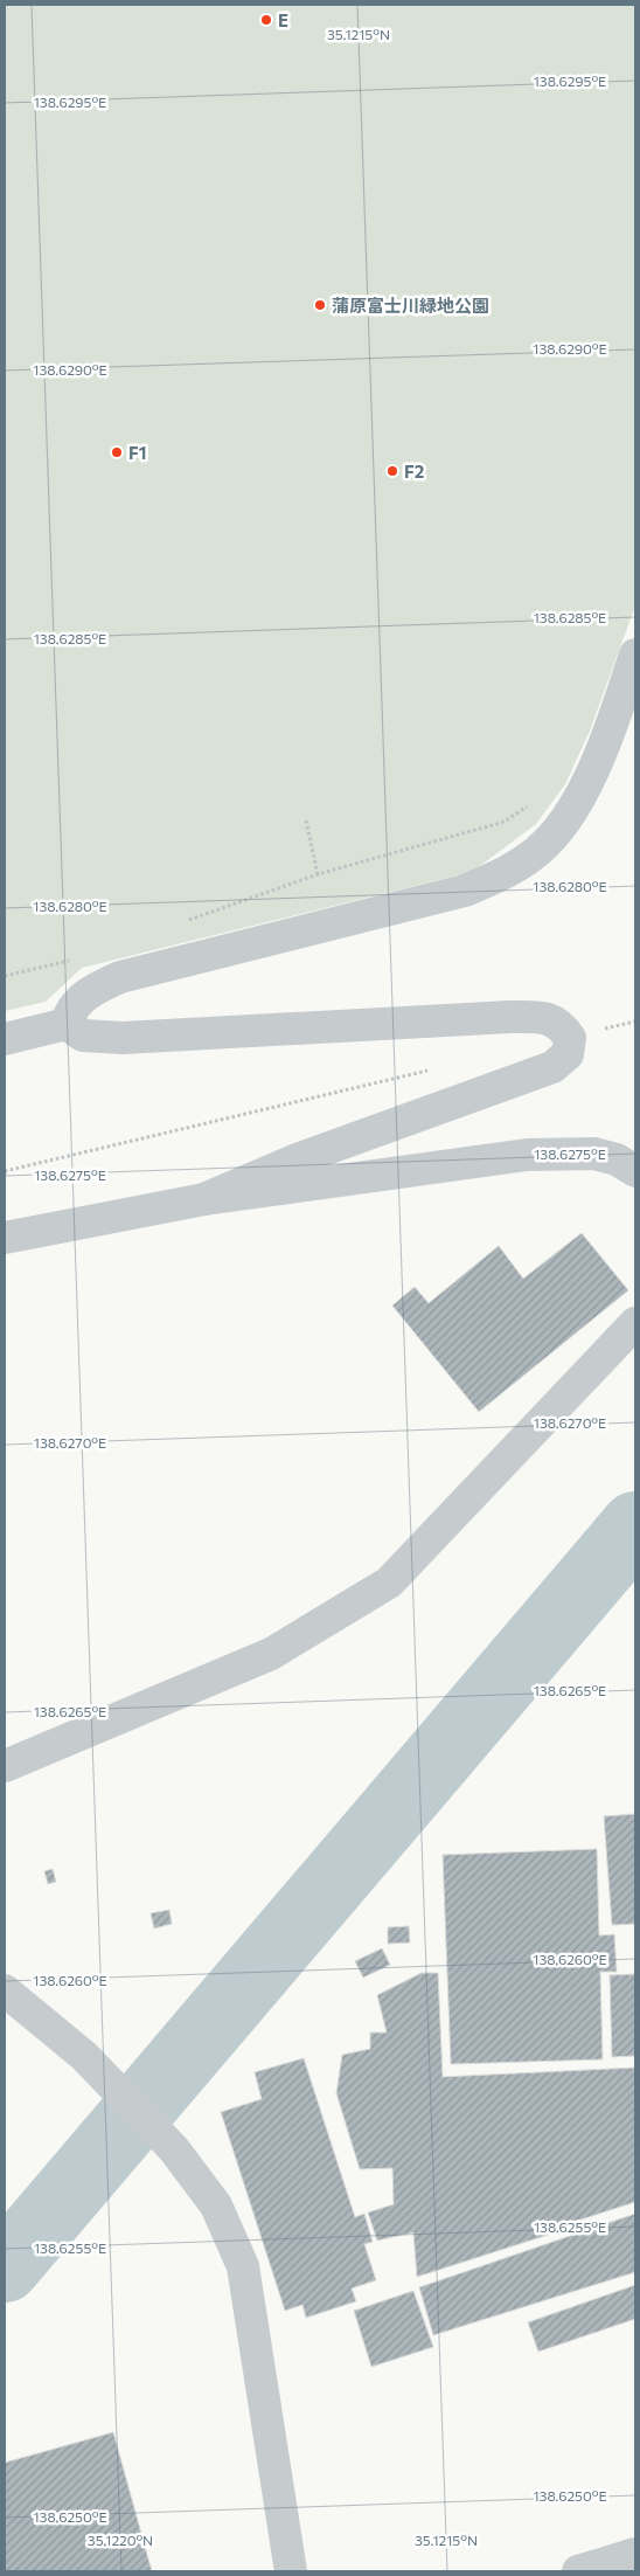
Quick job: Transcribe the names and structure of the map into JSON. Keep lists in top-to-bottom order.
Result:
{
  "places": [
    "E",
    "蒲原富士川緑地公園",
    "F1",
    "F2"
  ],
  "coordinates": [
    "35.1215°N",
    "138.6295°E",
    "138.6290°E",
    "138.6285°E",
    "138.6280°E",
    "138.6275°E",
    "138.6270°E",
    "138.6265°E",
    "138.6260°E",
    "138.6255°E",
    "138.6250°E",
    "35.1220°N"
  ]
}
